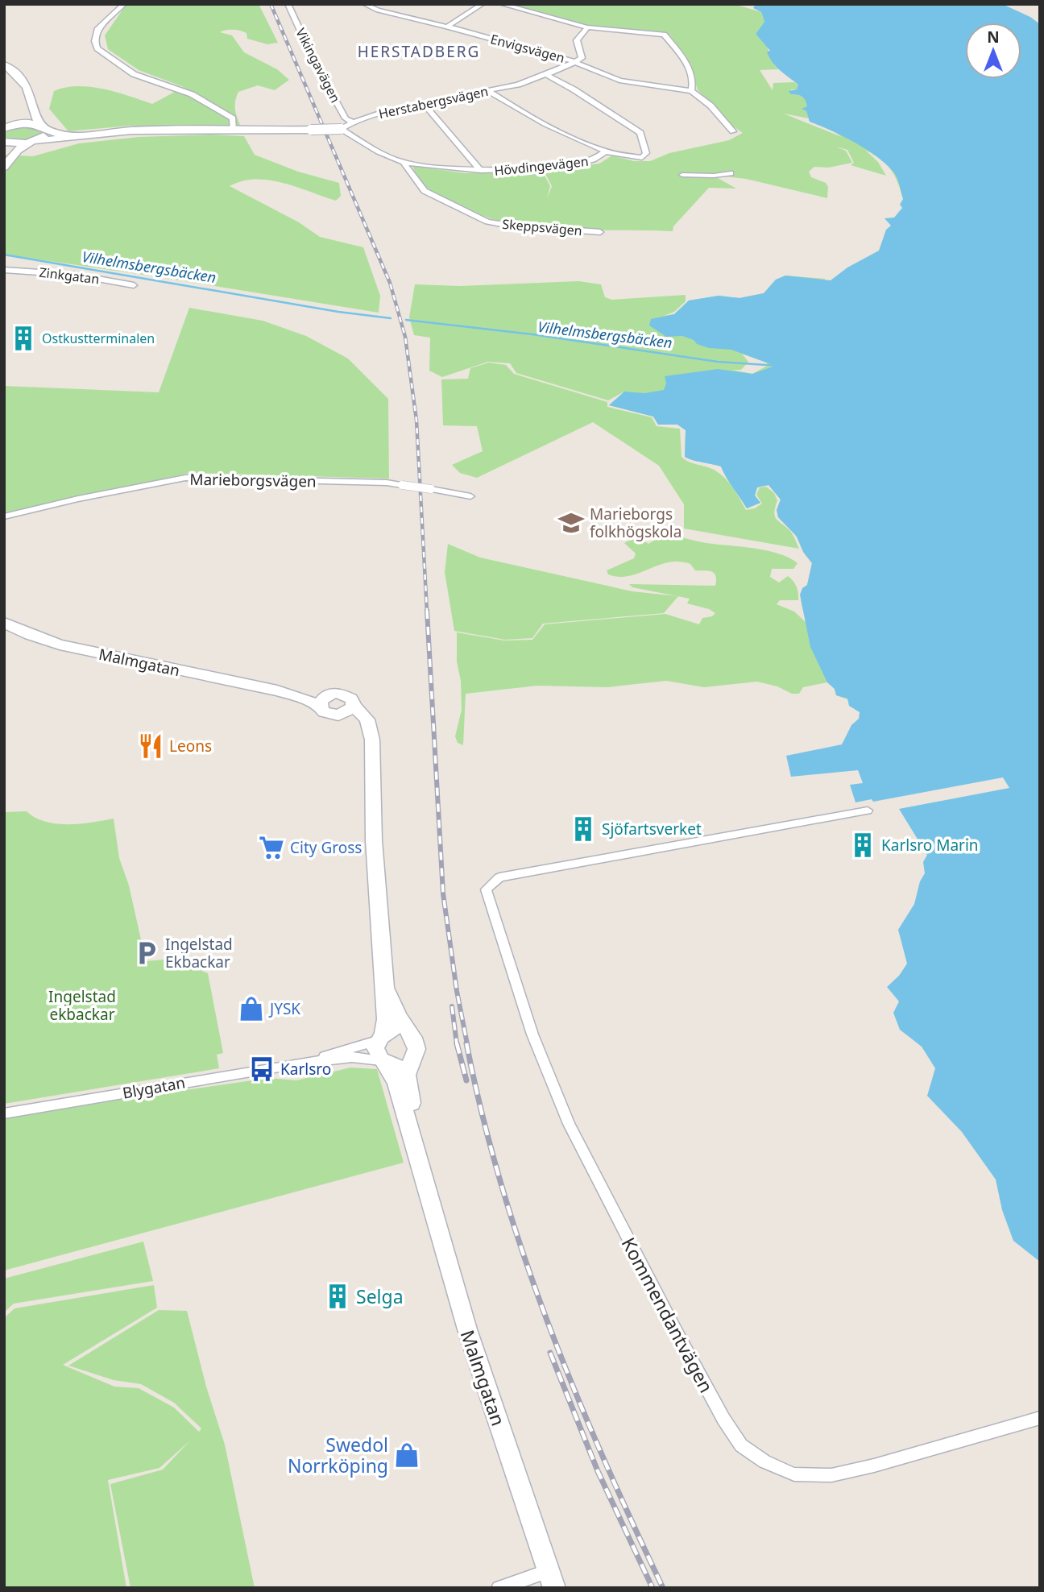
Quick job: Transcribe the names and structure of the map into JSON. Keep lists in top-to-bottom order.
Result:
{
  "streets": {
    "street": [
      "Envigsvägen",
      "Vikingavägen",
      "Herstabergsvägen",
      "Hövdingevägen",
      "Skeppsvägen",
      "Zinkgatan",
      "Marieborgsvägen",
      "Malmgatan",
      "Blygatan",
      "Kommendantvägen"
    ]
  },
  "crossings": [
    ["Envigsvägen", "Herstabergsvägen"],
    ["Vikingavägen", "Herstabergsvägen"],
    ["Herstabergsvägen", "Hövdingevägen"],
    ["Hövdingevägen", "Skeppsvägen"],
    ["Malmgatan", "Blygatan"]
  ],
  "districts": ["HERSTADBERG"],
  "water": ["Vilhelmsbergsbäcken"],
  "parks": ["Ingelstad ekbackar"],
  "places": {
    "building": [
      "Ostkustterminalen",
      "Sjöfartsverket",
      "Karlsro Marin",
      "Selga"
    ],
    "school or university": ["Marieborgs folkhögskola"],
    "restaurant": ["Leons"],
    "supermarket": ["City Gross"],
    "parking": ["Ingelstad Ekbackar"],
    "shop": ["JYSK", "Swedol Norrköping"],
    "bus stop": ["Karlsro"]
  },
  "north": "top"
}
